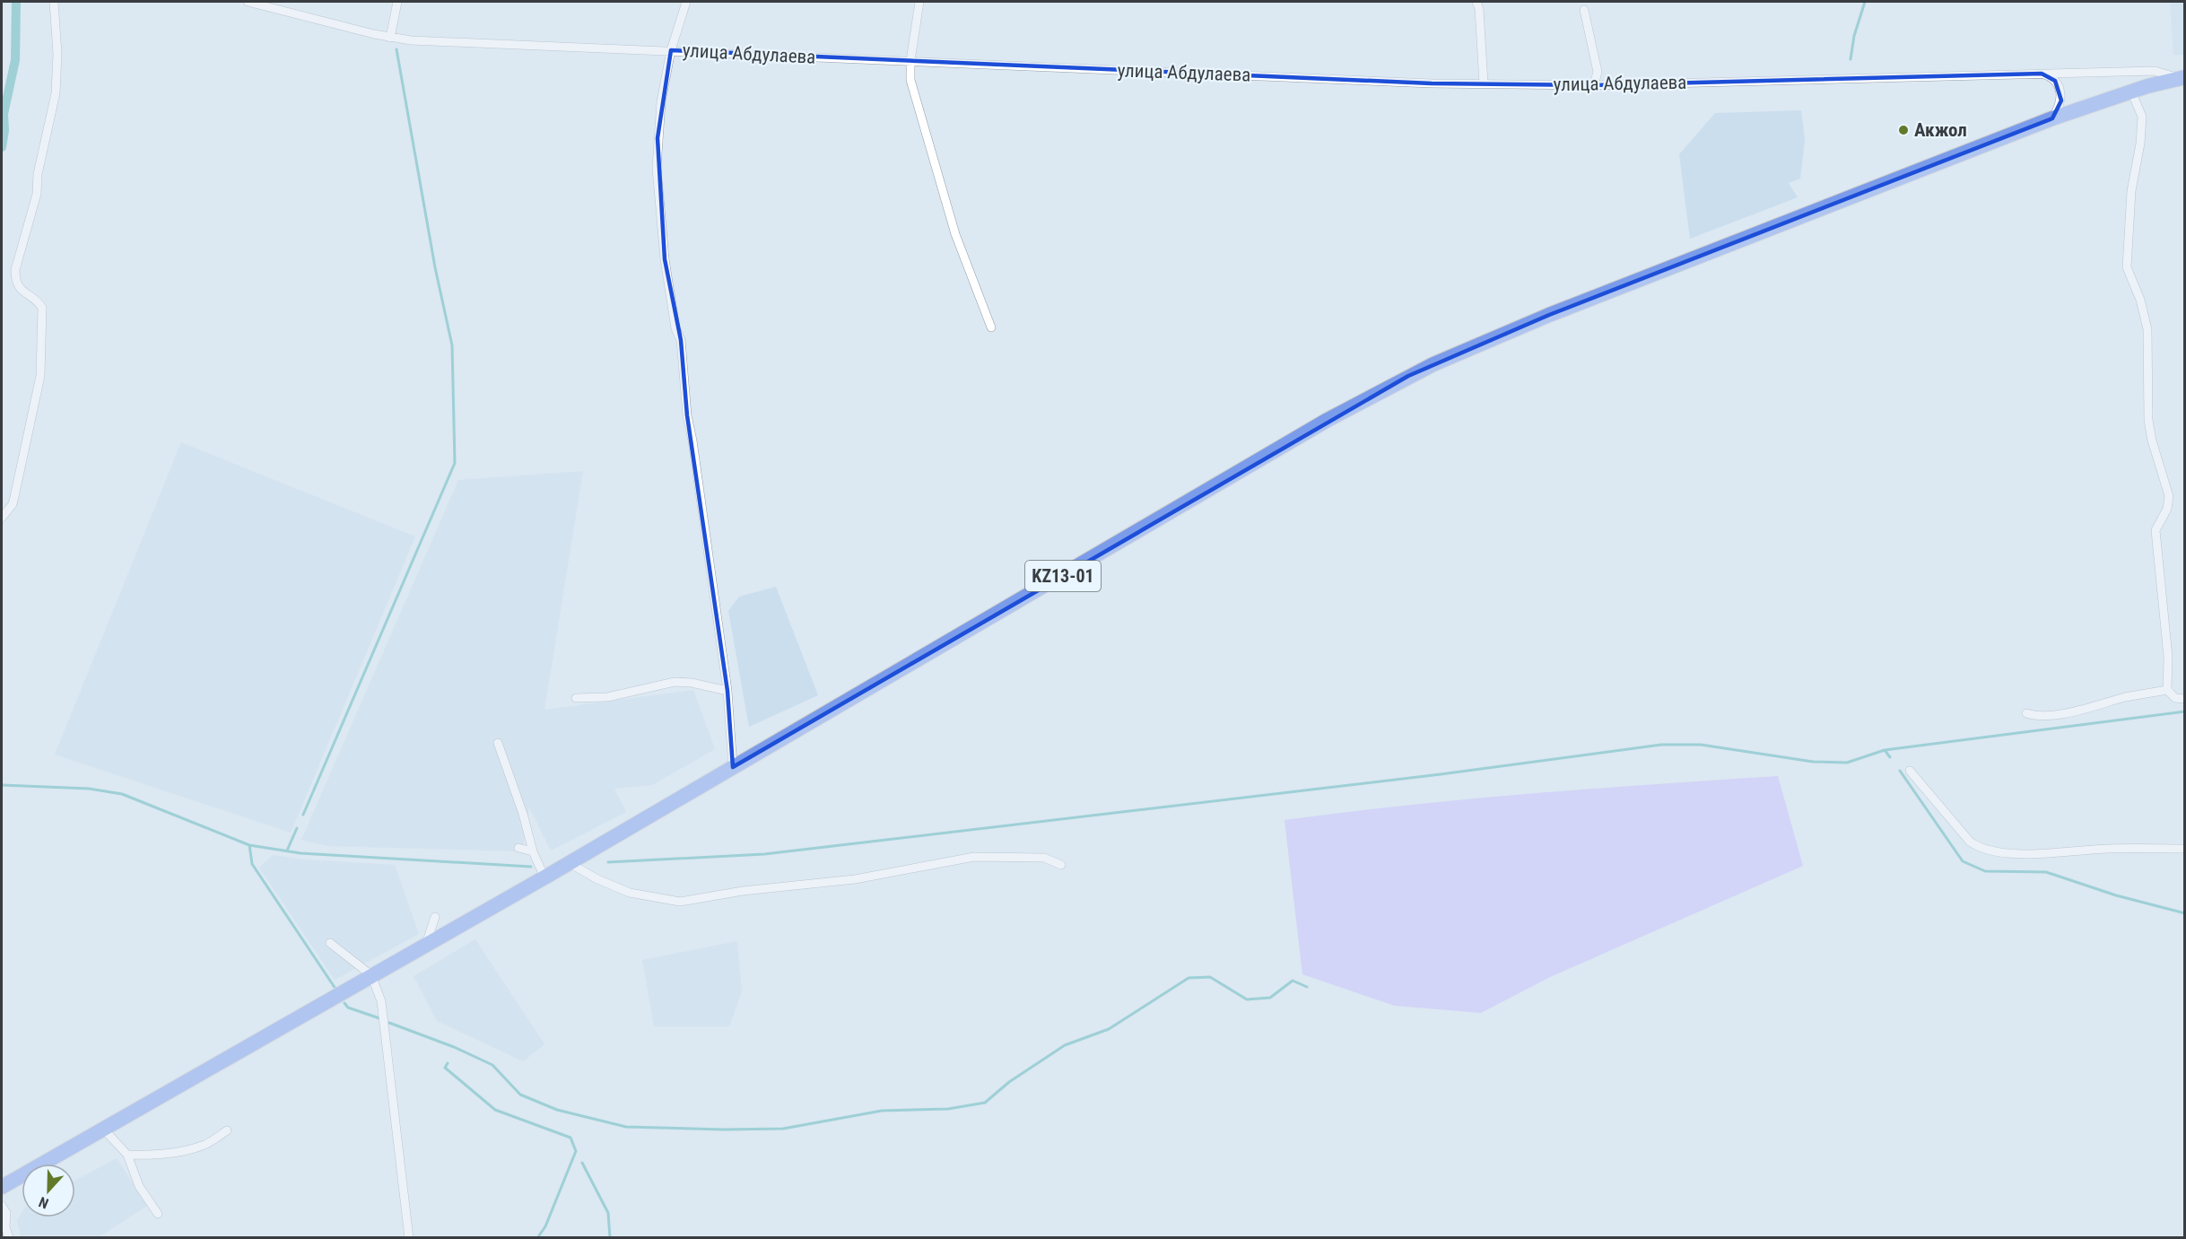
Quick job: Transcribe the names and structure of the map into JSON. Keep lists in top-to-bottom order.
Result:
{
  "streets": {
    "highway": ["KZ13-01"],
    "street": ["улица Абдулаева"]
  },
  "crossings": [
    ["улица Абдулаева", "KZ13-01"]
  ],
  "places": ["Акжол"],
  "north": "bottom"
}
